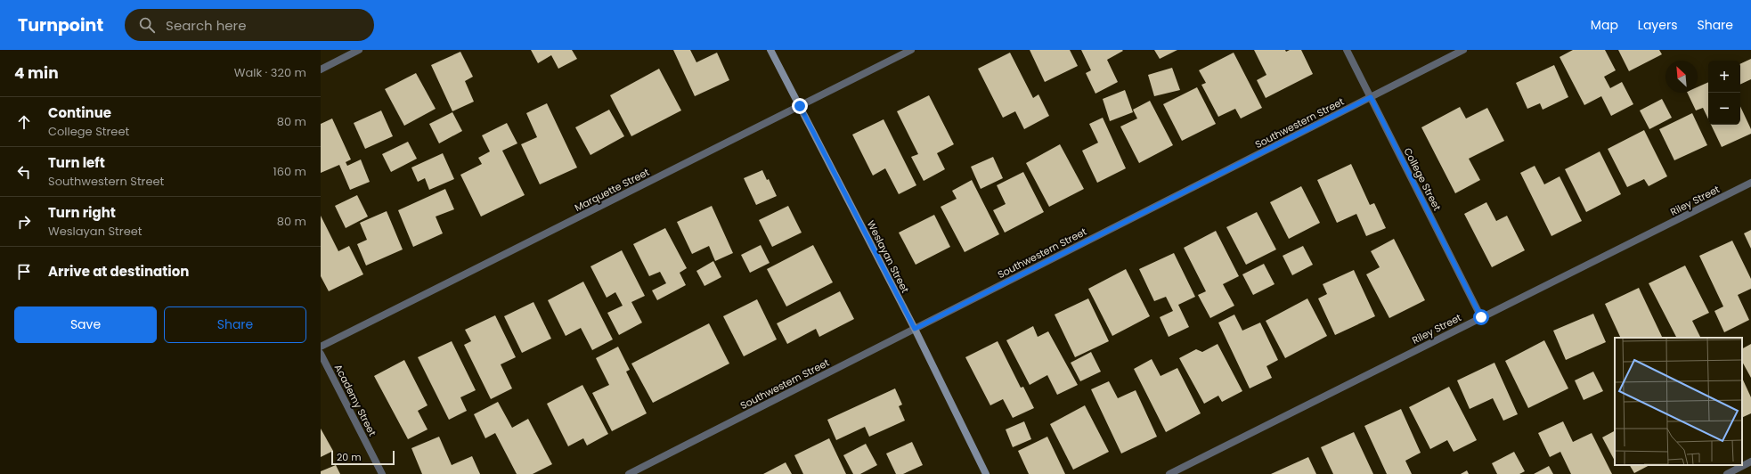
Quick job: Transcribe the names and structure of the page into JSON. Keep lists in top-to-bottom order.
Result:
{
  "streets": {
    "main road": ["Weslayan Street"],
    "street": [
      "Southwestern Street",
      "College Street",
      "Marquette Street",
      "Riley Street",
      "Academy Street"
    ]
  },
  "crossings": [
    ["Southwestern Street", "College Street"],
    ["Southwestern Street", "Weslayan Street"],
    ["College Street", "Riley Street"],
    ["Marquette Street", "Weslayan Street"]
  ],
  "scale_bar": "20 m",
  "north": "top left",
  "page": {
    "header": "Turnpoint",
    "search": "Search here",
    "nav": ["Map", "Layers", "Share"],
    "heading": ["4 min", "Walk · 320 m"],
    "map_buttons": ["+", "−"],
    "list": [
      ["Continue", "College Street", "80 m"],
      ["Turn left", "Southwestern Street", "160 m"],
      ["Turn right", "Weslayan Street", "80 m"],
      "Arrive at destination"
    ],
    "buttons": ["Save", "Share"],
    "scale": "20 m"
  }
}
